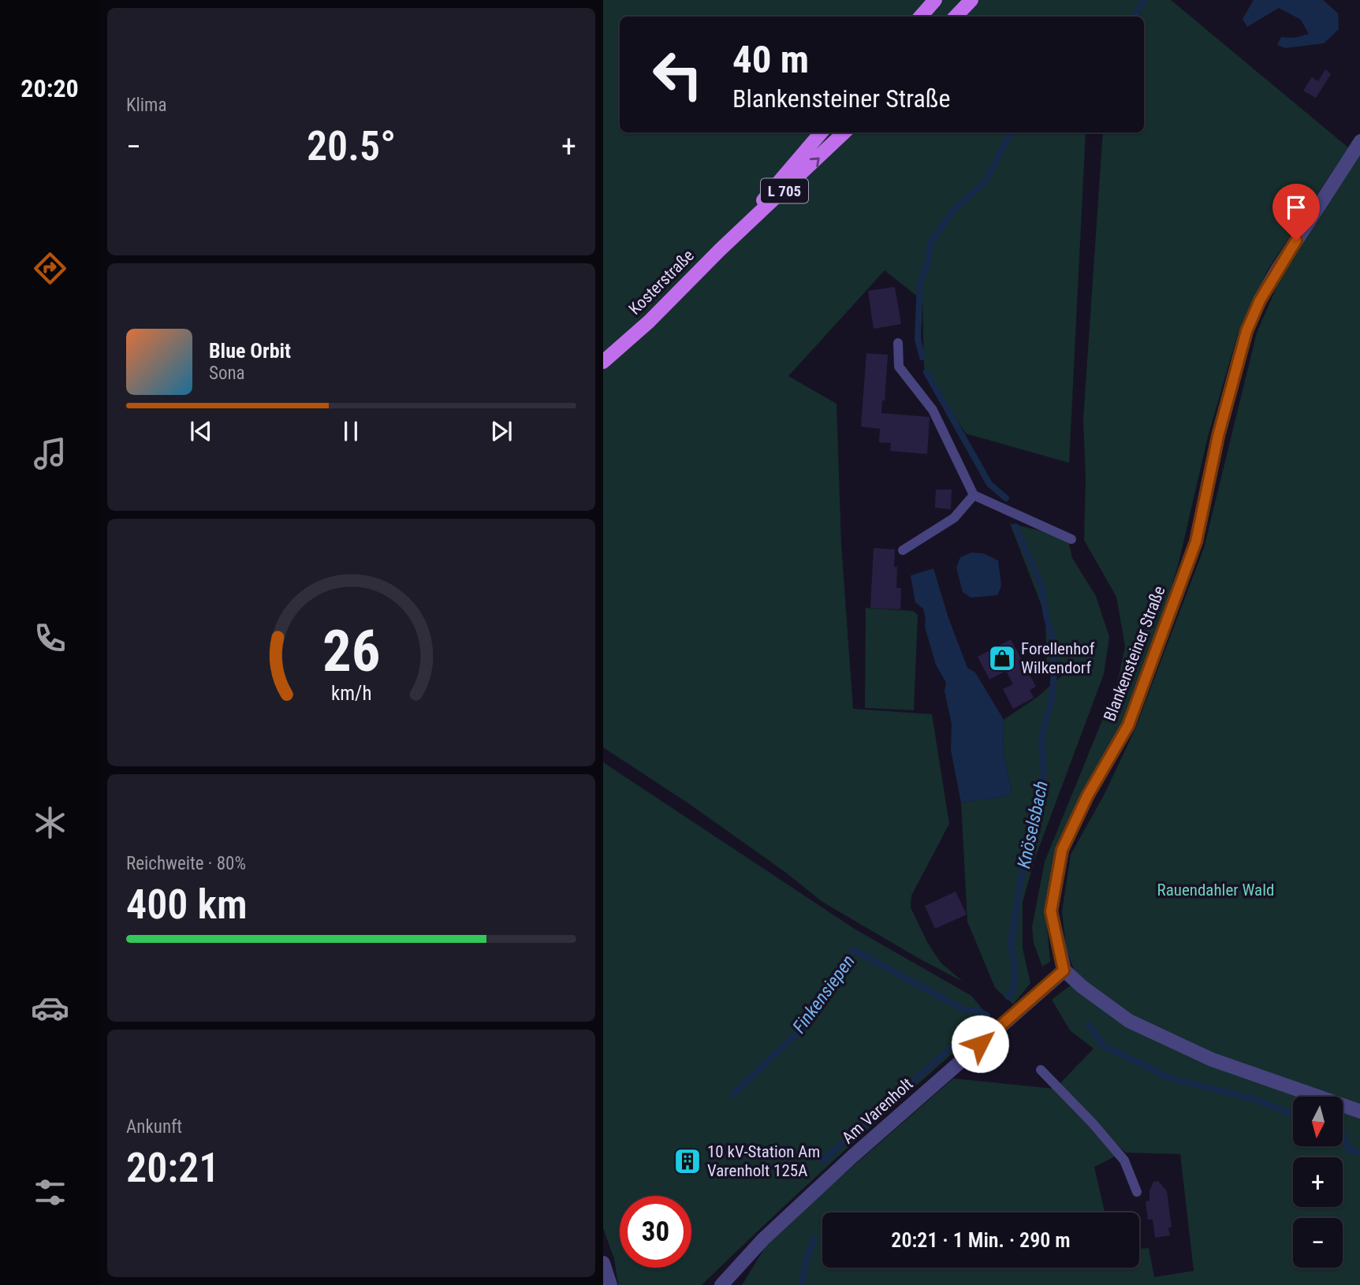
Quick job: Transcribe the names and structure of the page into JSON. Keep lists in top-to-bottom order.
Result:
{
  "streets": {
    "main road": ["L 705", "Kosterstraße"],
    "street": ["Blankensteiner Straße", "Am Varenholt"]
  },
  "crossings": [
    ["Blankensteiner Straße", "Am Varenholt"]
  ],
  "water": ["Knöselsbach", "Finkensiepen"],
  "parks": ["Rauendahler Wald"],
  "places": {
    "shop": ["Forellenhof Wilkendorf"],
    "building": ["10 kV-Station Am Varenholt 125A"]
  },
  "north": "bottom",
  "page": {
    "tabs": "20:20",
    "tile": [
      "Klima",
      ["Reichweite · 80%", "400 km"],
      ["Ankunft", "20:21"]
    ],
    "turn": ["40 m", "Blankensteiner Straße"],
    "heat": ["−", "20.5°", "+"],
    "song": ["Blue Orbit", "Sona"],
    "map_buttons": ["+", "−"],
    "limit": "30",
    "trip": "20:21 · 1 Min. · 290 m",
    "gauge": ["26", "km/h"]
  }
}
